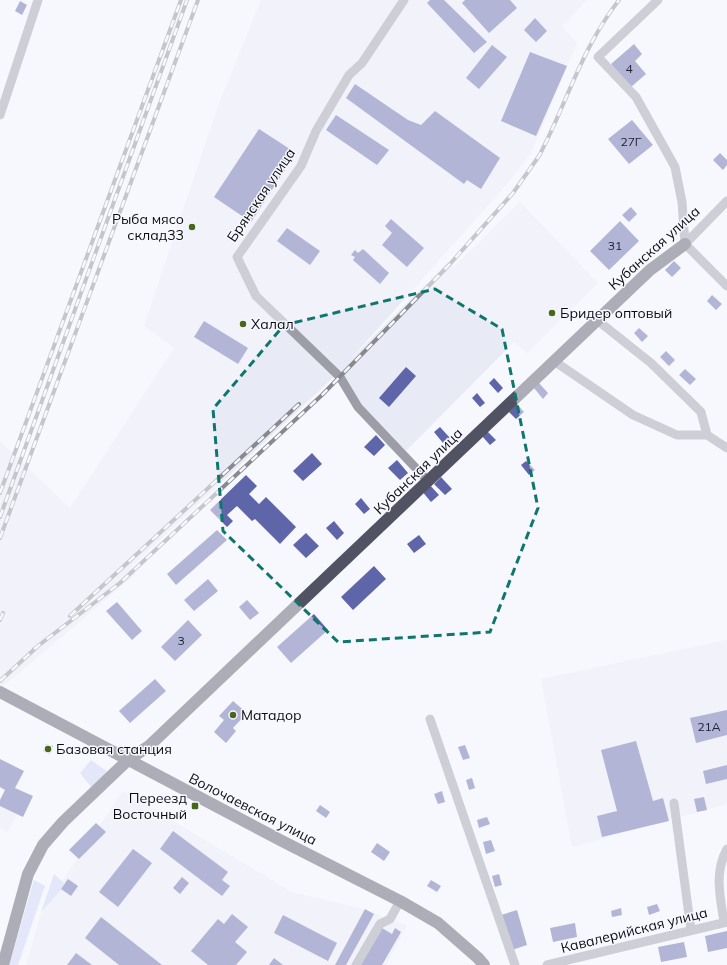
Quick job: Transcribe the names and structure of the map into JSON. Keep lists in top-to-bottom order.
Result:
{
  "streets": {
    "main road": ["Кубанская улица", "Волочаевская улица"],
    "street": ["Брянская улица", "Кавалерийская улица"]
  },
  "crossings": [
    ["Брянская улица", "Кубанская улица"],
    ["Кубанская улица", "Волочаевская улица"]
  ],
  "places": {
    "other": [
      "Рыба мясо склад33",
      "Бридер оптовый",
      "Халал",
      "Матадор",
      "Базовая станция"
    ],
    "transit": ["Переезд Восточный"]
  },
  "house_numbers": [
    "4",
    "27Г",
    "31",
    "3",
    "21А"
  ]
}
